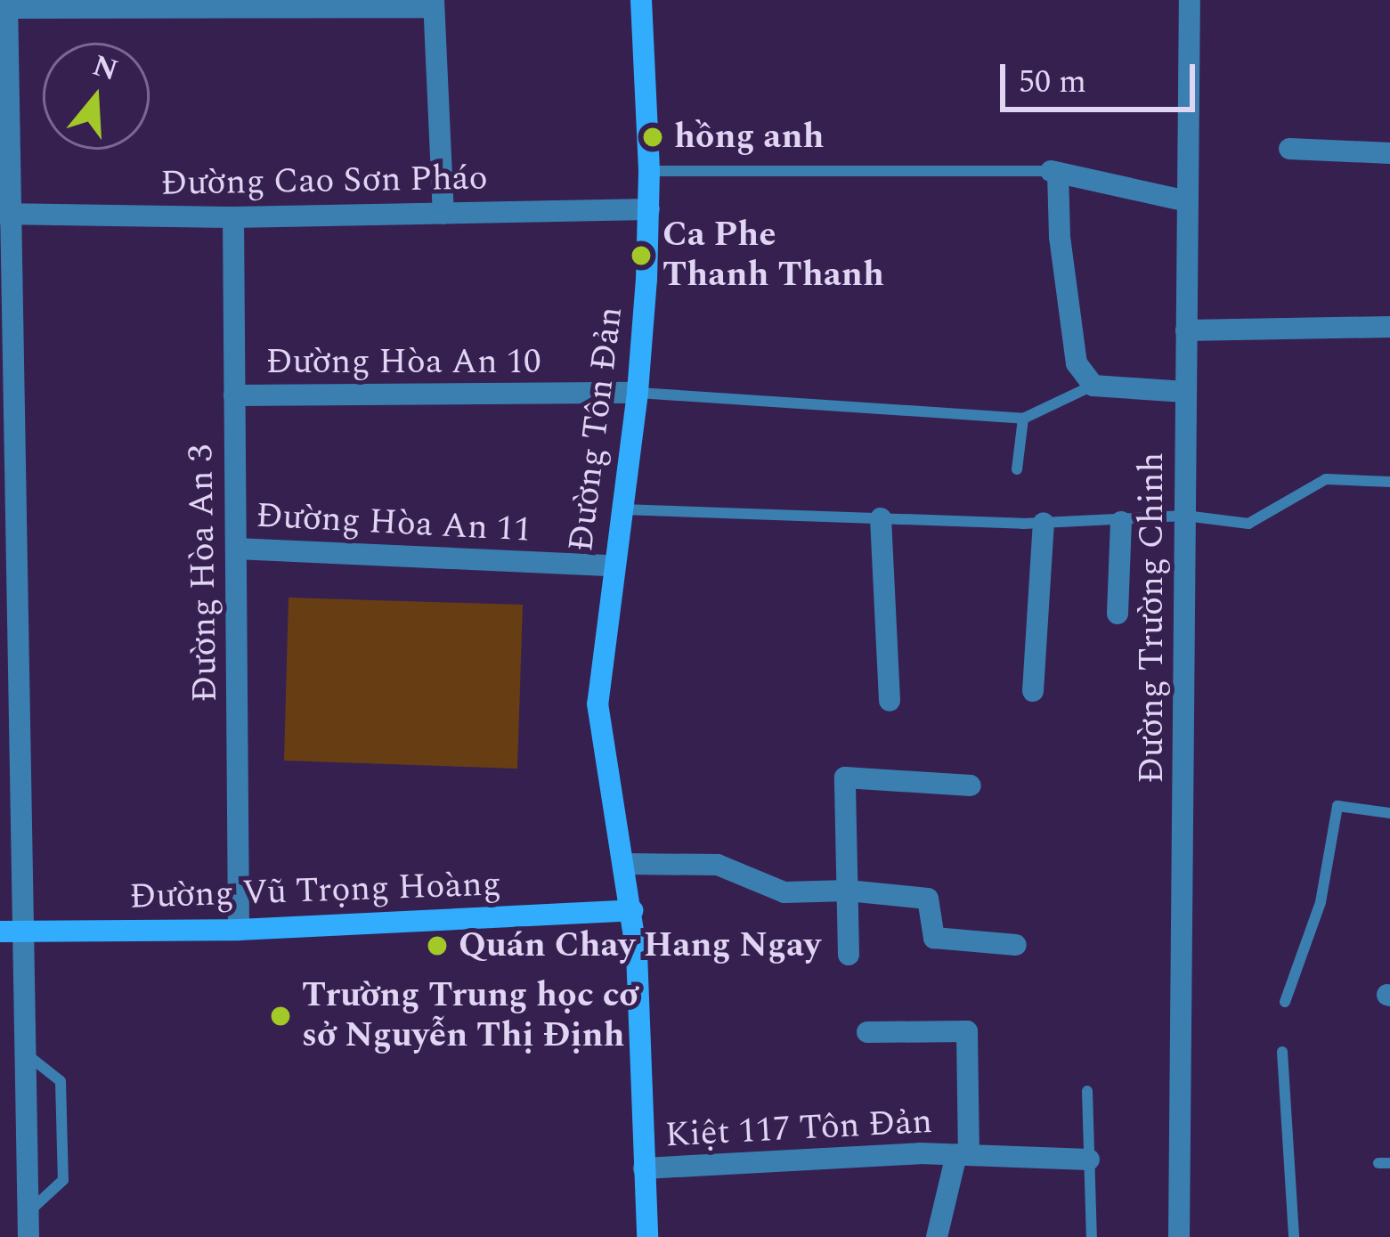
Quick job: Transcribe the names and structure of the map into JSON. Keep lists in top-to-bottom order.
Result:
{
  "streets": {
    "street": [
      "Đường Cao Sơn Pháo",
      "Đường Hòa An 10",
      "Đường Tôn Đản",
      "Đường Hòa An 11",
      "Đường Hòa An 3",
      "Đường Trường Chinh",
      "Đường Vũ Trọng Hoàng",
      "Kiệt 117 Tôn Đản"
    ]
  },
  "crossings": [
    ["Đường Cao Sơn Pháo", "Đường Tôn Đản"],
    ["Đường Cao Sơn Pháo", "Đường Hòa An 3"],
    ["Đường Hòa An 10", "Đường Tôn Đản"],
    ["Đường Hòa An 10", "Đường Hòa An 3"],
    ["Đường Tôn Đản", "Đường Hòa An 11"],
    ["Đường Tôn Đản", "Đường Vũ Trọng Hoàng"],
    ["Đường Tôn Đản", "Kiệt 117 Tôn Đản"],
    ["Đường Hòa An 11", "Đường Hòa An 3"],
    ["Đường Hòa An 3", "Đường Vũ Trọng Hoàng"]
  ],
  "places": [
    "hồng anh",
    "Ca Phe Thanh Thanh",
    "Quán Chay Hang Ngay",
    "Trường Trung học cơ sở Nguyễn Thị Định"
  ],
  "scale_bar": "50 m",
  "north": "top"
}
